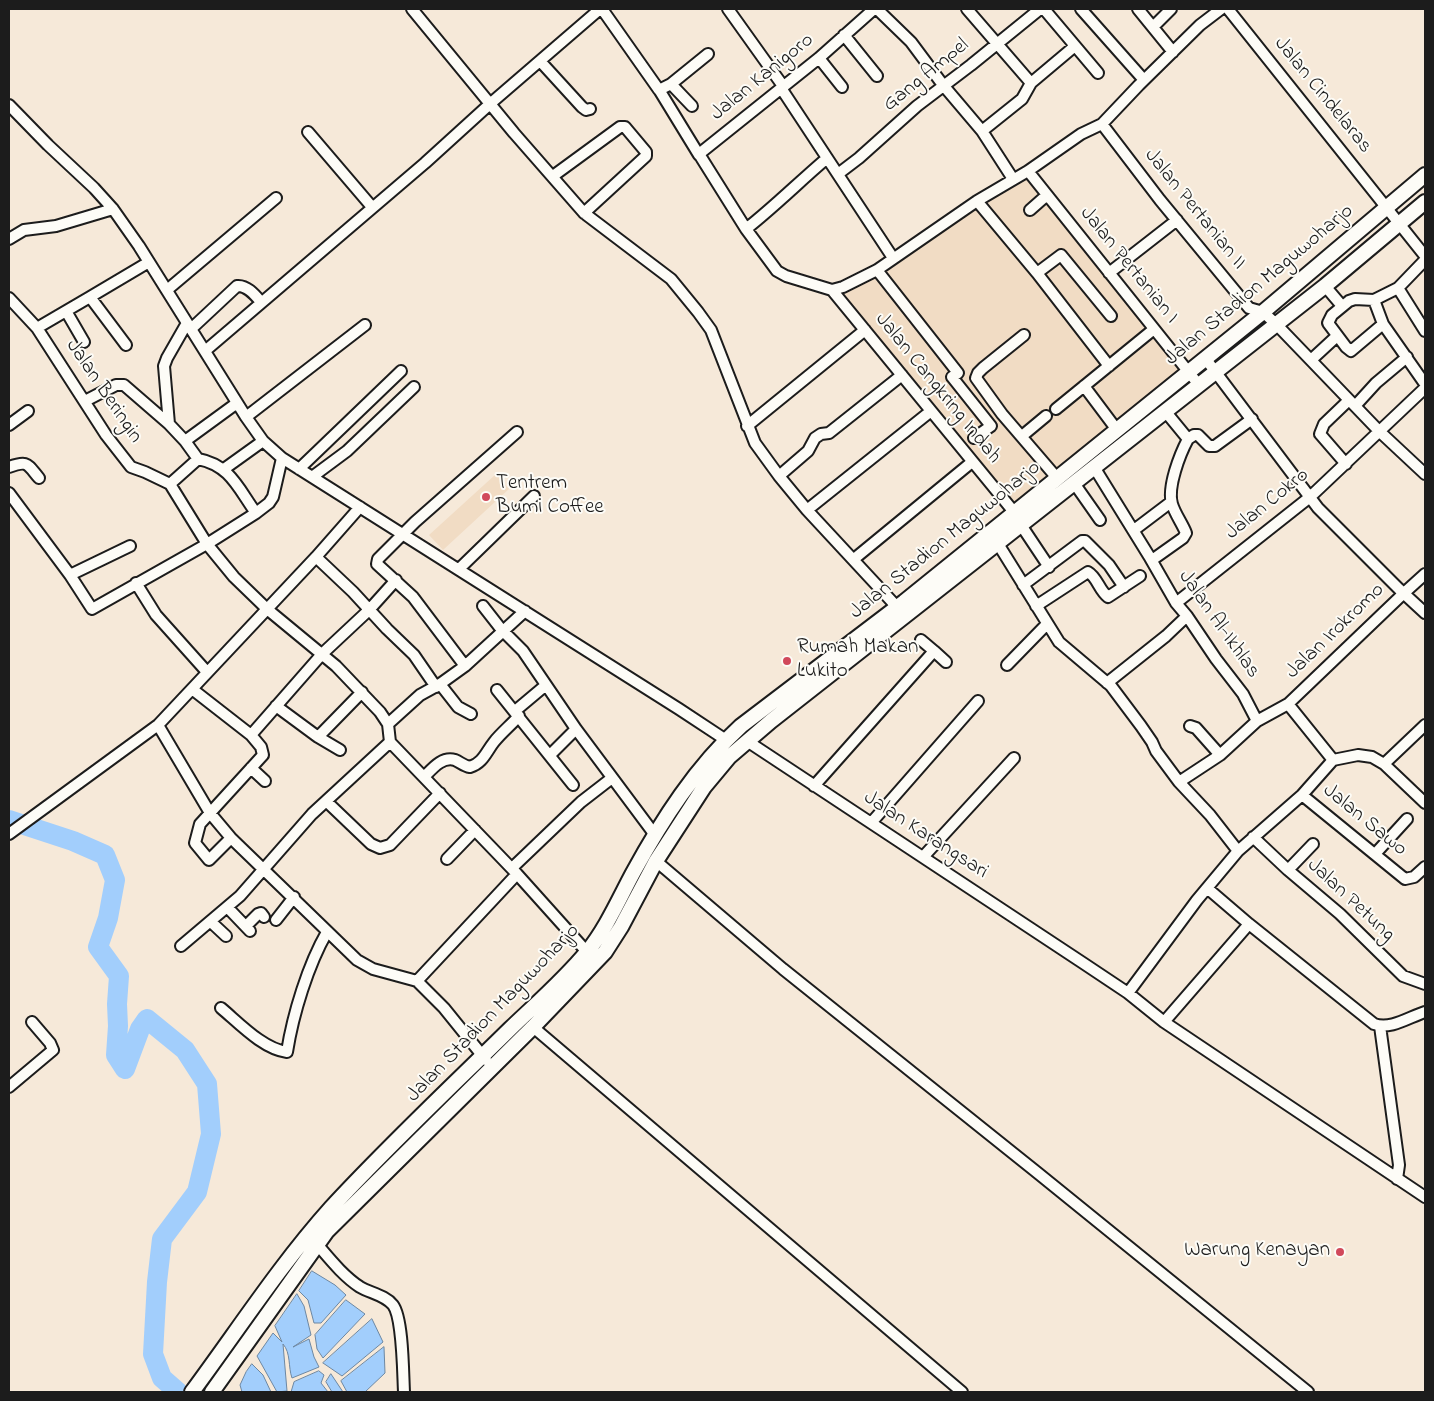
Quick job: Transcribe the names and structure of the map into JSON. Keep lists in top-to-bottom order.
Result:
{
  "streets": {
    "main road": ["Jalan Stadion Maguwoharjo"],
    "street": [
      "Gang Ampel",
      "Jalan Kanigoro",
      "Jalan Cindelaras",
      "Jalan Pertanian II",
      "Jalan Pertanian I",
      "Jalan Cangkring Indah",
      "Jalan Beringin",
      "Jalan Cokro",
      "Jalan Al-Ikhlas",
      "Jalan Irokromo",
      "Jalan Sawo",
      "Jalan Karangsari",
      "Jalan Petung"
    ]
  },
  "crossings": [
    ["Jalan Cindelaras", "Jalan Stadion Maguwoharjo"],
    ["Jalan Pertanian II", "Jalan Stadion Maguwoharjo"],
    ["Jalan Pertanian II", "Jalan Cokro"],
    ["Jalan Pertanian I", "Jalan Stadion Maguwoharjo"],
    ["Jalan Stadion Maguwoharjo", "Jalan Cangkring Indah"],
    ["Jalan Stadion Maguwoharjo", "Jalan Al-Ikhlas"],
    ["Jalan Stadion Maguwoharjo", "Jalan Irokromo"],
    ["Jalan Stadion Maguwoharjo", "Jalan Karangsari"],
    ["Jalan Cokro", "Jalan Al-Ikhlas"],
    ["Jalan Cokro", "Jalan Irokromo"],
    ["Jalan Al-Ikhlas", "Jalan Irokromo"]
  ],
  "places": ["Tentrem Bumi Coffee", "Rumah Makan Lukito", "Warung Kenayan"]
}
